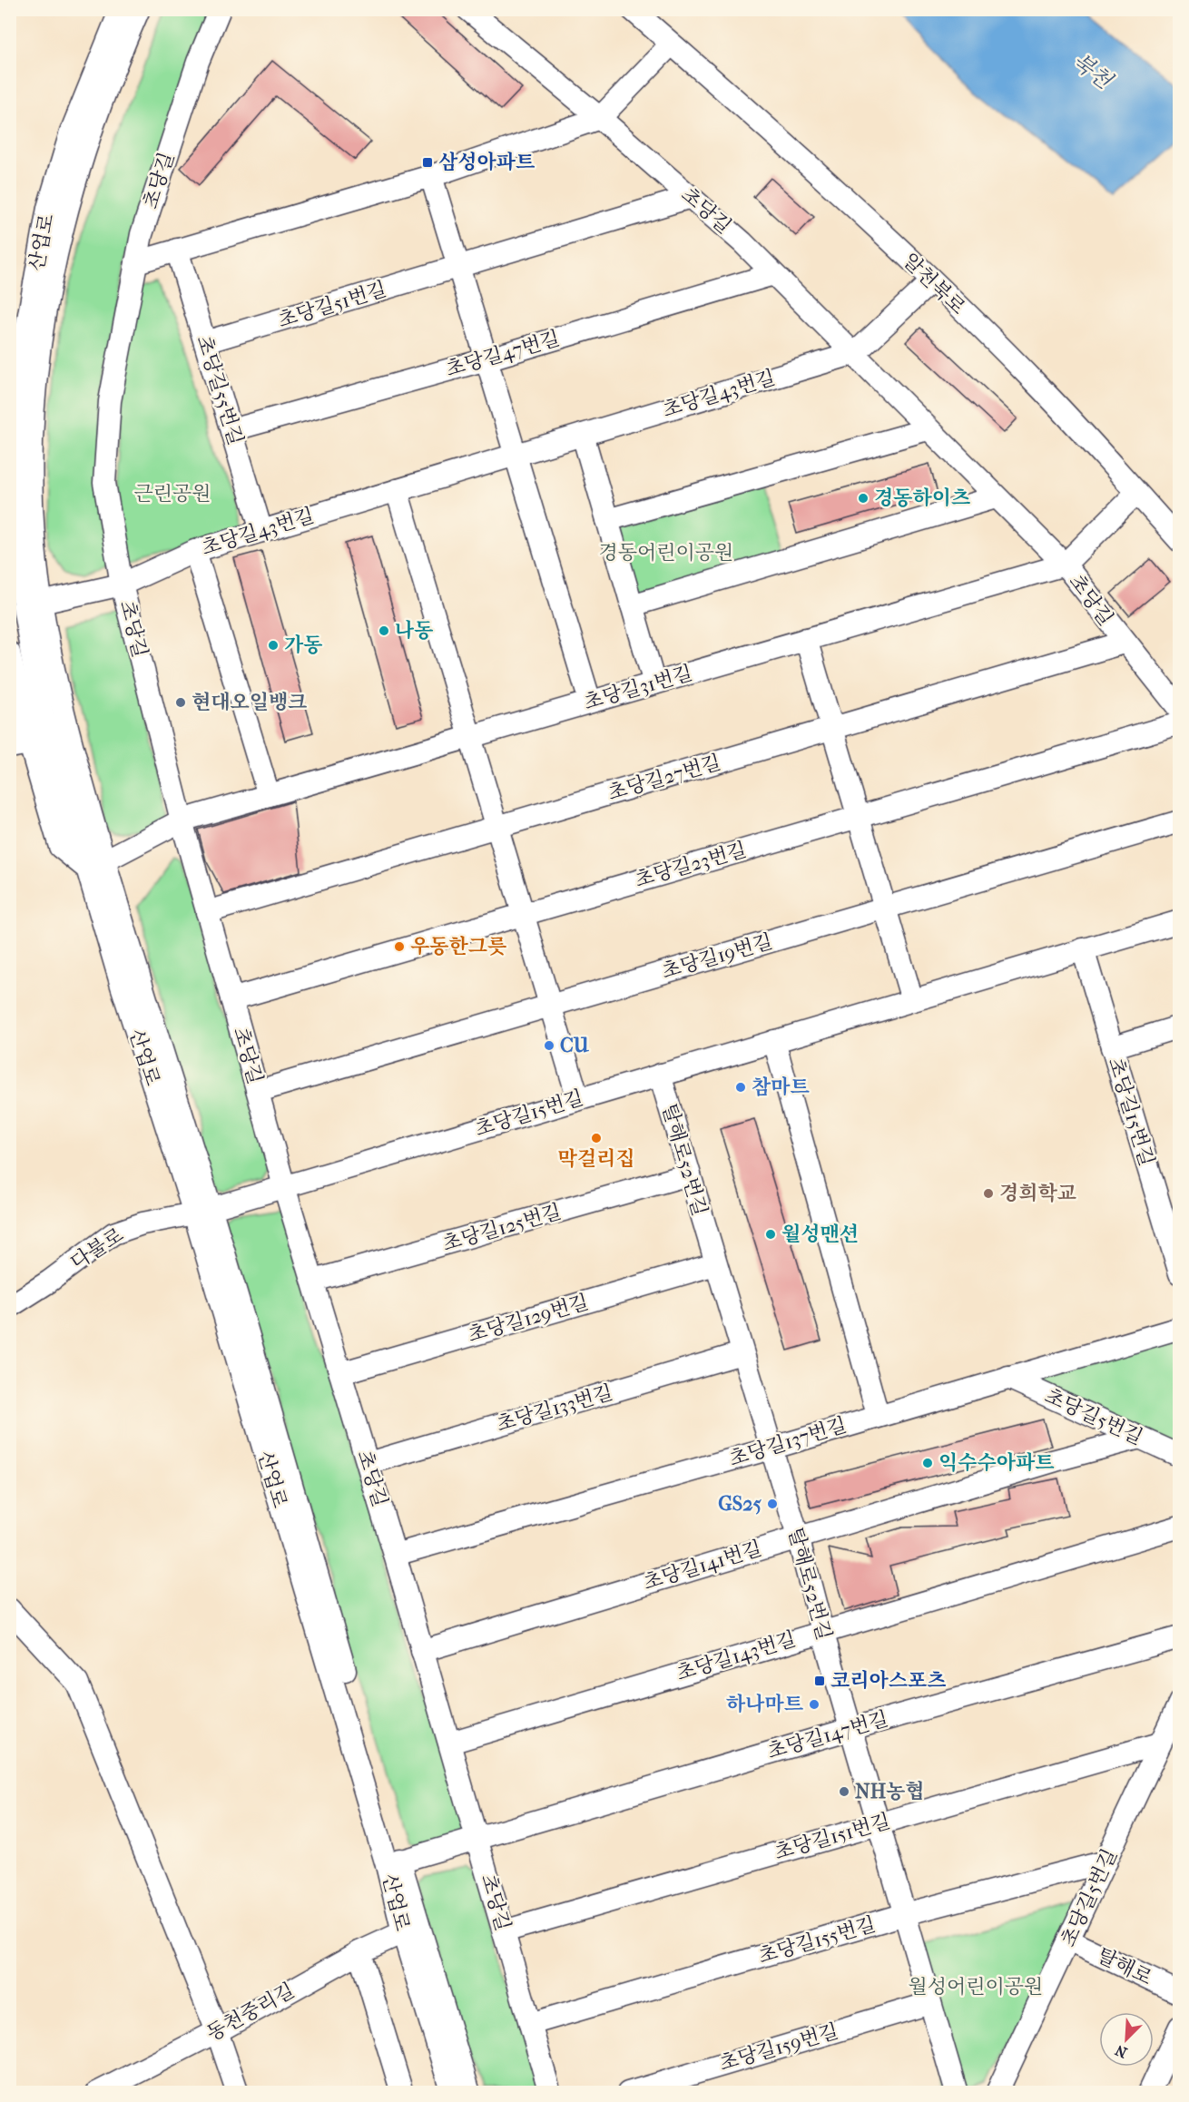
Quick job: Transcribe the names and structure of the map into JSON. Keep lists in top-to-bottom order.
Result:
{
  "streets": {
    "street": [
      "초당길",
      "산업로",
      "알천북로",
      "초당길51번길",
      "초당길47번길",
      "초당길55번길",
      "초당길43번길",
      "초당길31번길",
      "초당길27번길",
      "초당길23번길",
      "초당길19번길",
      "초당길15번길",
      "탈해로52번길",
      "초당길125번길",
      "다불로",
      "초당길129번길",
      "초당길133번길",
      "초당길5번길",
      "초당길137번길",
      "초당길141번길",
      "초당길143번길",
      "초당길147번길",
      "초당길151번길",
      "초당길155번길",
      "탈해로",
      "동천중리길",
      "초당길159번길"
    ]
  },
  "crossings": [
    ["초당길", "초당길51번길"],
    ["초당길", "초당길47번길"],
    ["초당길", "초당길43번길"],
    ["초당길", "초당길31번길"],
    ["초당길", "초당길27번길"],
    ["초당길", "초당길23번길"],
    ["초당길", "초당길19번길"],
    ["초당길", "초당길15번길"],
    ["초당길", "초당길125번길"],
    ["초당길", "초당길129번길"],
    ["초당길", "초당길133번길"],
    ["초당길", "초당길137번길"],
    ["초당길", "초당길141번길"],
    ["초당길", "초당길143번길"],
    ["초당길", "초당길147번길"],
    ["초당길", "초당길151번길"],
    ["초당길", "초당길155번길"],
    ["산업로", "초당길43번길"],
    ["산업로", "초당길31번길"],
    ["산업로", "초당길15번길"],
    ["산업로", "다불로"],
    ["산업로", "초당길147번길"],
    ["산업로", "동천중리길"],
    ["초당길51번길", "초당길55번길"],
    ["초당길47번길", "초당길55번길"],
    ["초당길55번길", "초당길43번길"],
    ["초당길15번길", "탈해로52번길"],
    ["초당길15번길", "다불로"],
    ["탈해로52번길", "초당길125번길"],
    ["탈해로52번길", "초당길129번길"],
    ["탈해로52번길", "초당길133번길"],
    ["탈해로52번길", "초당길137번길"],
    ["탈해로52번길", "초당길141번길"],
    ["탈해로52번길", "초당길143번길"],
    ["탈해로52번길", "초당길147번길"],
    ["탈해로52번길", "초당길151번길"],
    ["탈해로52번길", "초당길155번길"],
    ["탈해로52번길", "초당길159번길"],
    ["초당길5번길", "초당길137번길"],
    ["초당길5번길", "초당길141번길"],
    ["초당길5번길", "초당길151번길"],
    ["초당길5번길", "초당길155번길"],
    ["초당길5번길", "탈해로"]
  ],
  "water": ["북천"],
  "parks": ["근린공원", "경동어린이공원", "월성어린이공원"],
  "places": {
    "transit": ["삼성아파트", "코리아스포츠"],
    "other": [
      "경동하이츠",
      "나동",
      "가동",
      "현대오일뱅크",
      "우동한그릇",
      "CU",
      "참마트",
      "막걸리집",
      "경희학교",
      "월성맨션",
      "익수수아파트",
      "GS25",
      "하나마트",
      "NH농협"
    ]
  },
  "north": "bottom left"
}
